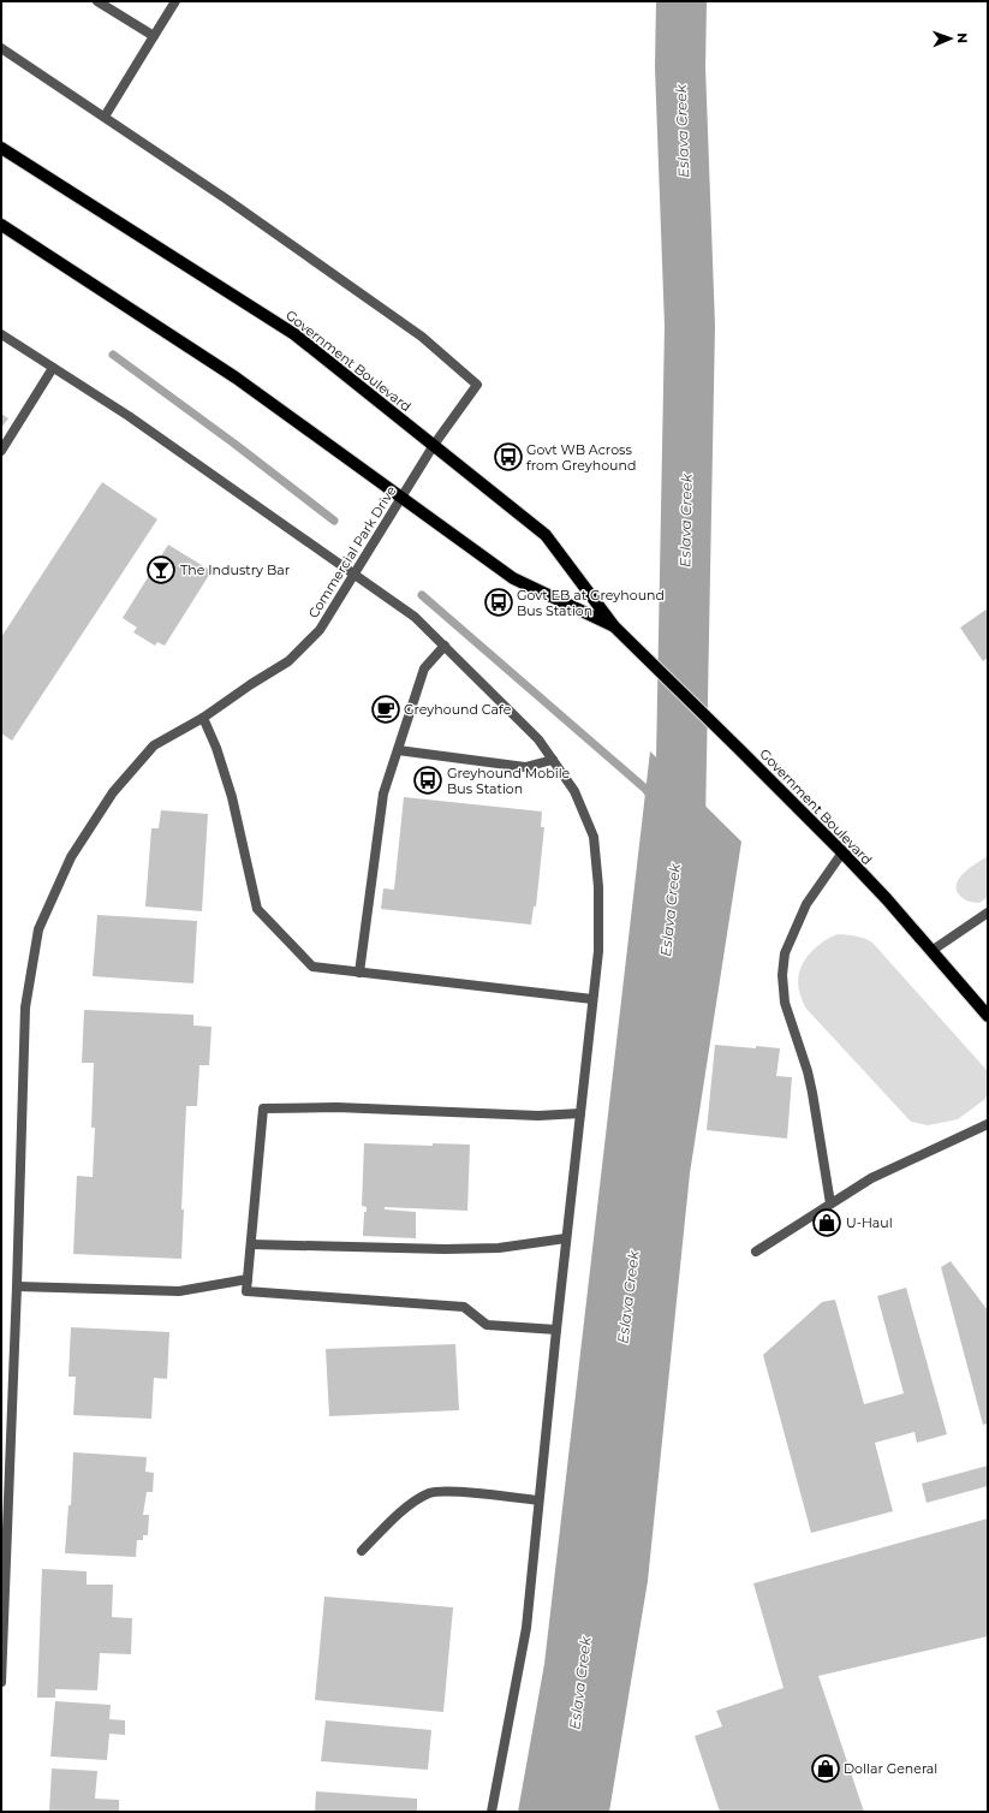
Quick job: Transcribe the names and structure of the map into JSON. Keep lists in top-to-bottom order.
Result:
{
  "streets": {
    "main road": ["Government Boulevard"],
    "street": ["Commercial Park Drive"]
  },
  "crossings": [
    ["Government Boulevard", "Commercial Park Drive"]
  ],
  "water": ["Eslava Creek"],
  "places": {
    "bus stop": ["Govt WB Across from Greyhound", "Govt EB at Greyhound Bus Station", "Greyhound Mobile Bus Station"],
    "bar": ["The Industry Bar"],
    "cafe": ["Greyhound Cafe"],
    "shop": ["U-Haul", "Dollar General"]
  },
  "north": "right"
}
